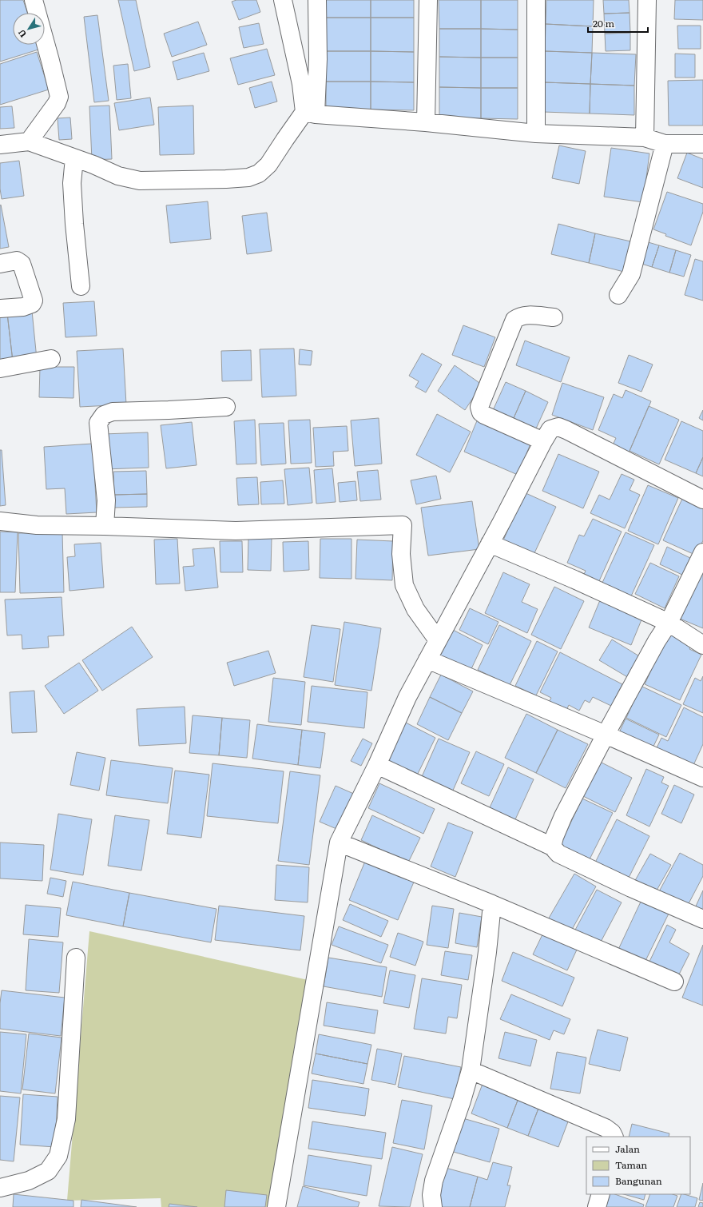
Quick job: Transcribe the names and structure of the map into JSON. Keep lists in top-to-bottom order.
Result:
{
  "legend": ["Jalan", "Taman", "Bangunan"],
  "scale_bar": "20 m",
  "north": "bottom left"
}
